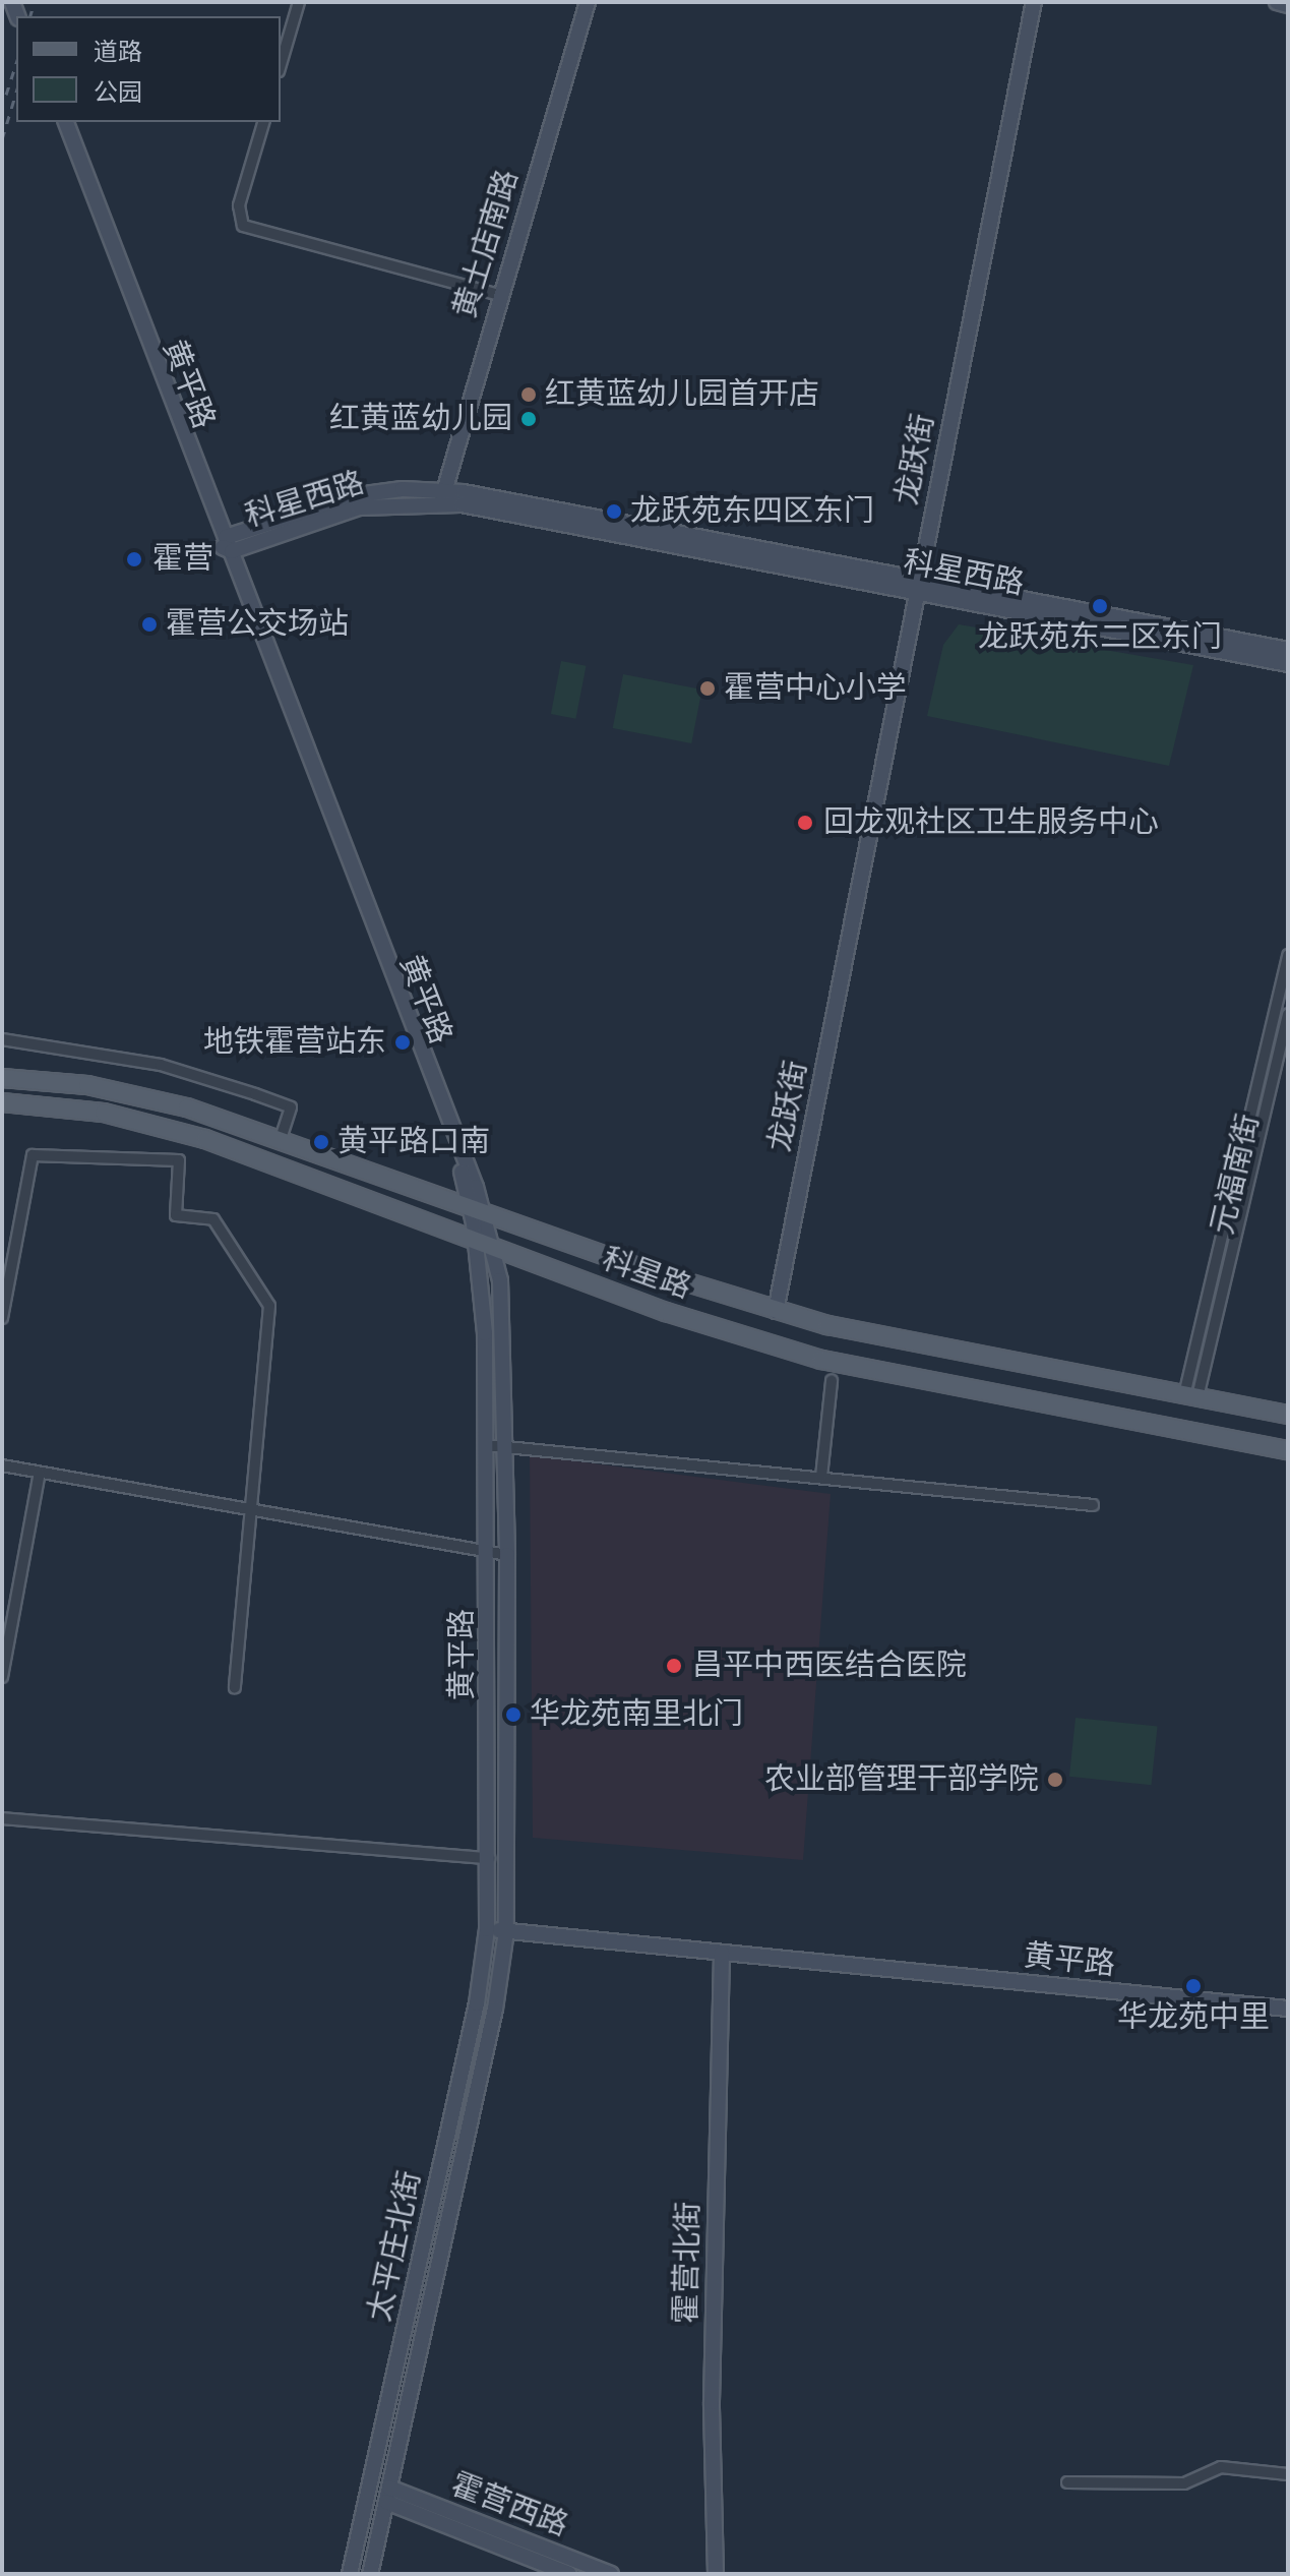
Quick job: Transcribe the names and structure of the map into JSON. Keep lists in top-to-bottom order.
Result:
{
  "streets": {
    "main road": [
      "黄土店南路",
      "黄平路",
      "龙跃街",
      "科星西路",
      "科星路",
      "太平庄北街",
      "霍营北街",
      "霍营西路"
    ],
    "street": ["元福南街"]
  },
  "crossings": [
    ["黄土店南路", "科星西路"],
    ["黄平路", "科星西路"],
    ["黄平路", "科星路"],
    ["黄平路", "太平庄北街"],
    ["黄平路", "霍营北街"],
    ["龙跃街", "科星西路"],
    ["龙跃街", "科星路"],
    ["元福南街", "科星路"],
    ["太平庄北街", "霍营西路"]
  ],
  "places": [
    "红黄蓝幼儿园首开店",
    "红黄蓝幼儿园",
    "龙跃苑东四区东门",
    "霍营",
    "龙跃苑东二区东门",
    "霍营公交场站",
    "霍营中心小学",
    "回龙观社区卫生服务中心",
    "地铁霍营站东",
    "黄平路口南",
    "昌平中西医结合医院",
    "华龙苑南里北门",
    "农业部管理干部学院",
    "华龙苑中里"
  ],
  "legend": ["道路", "公园"]
}
